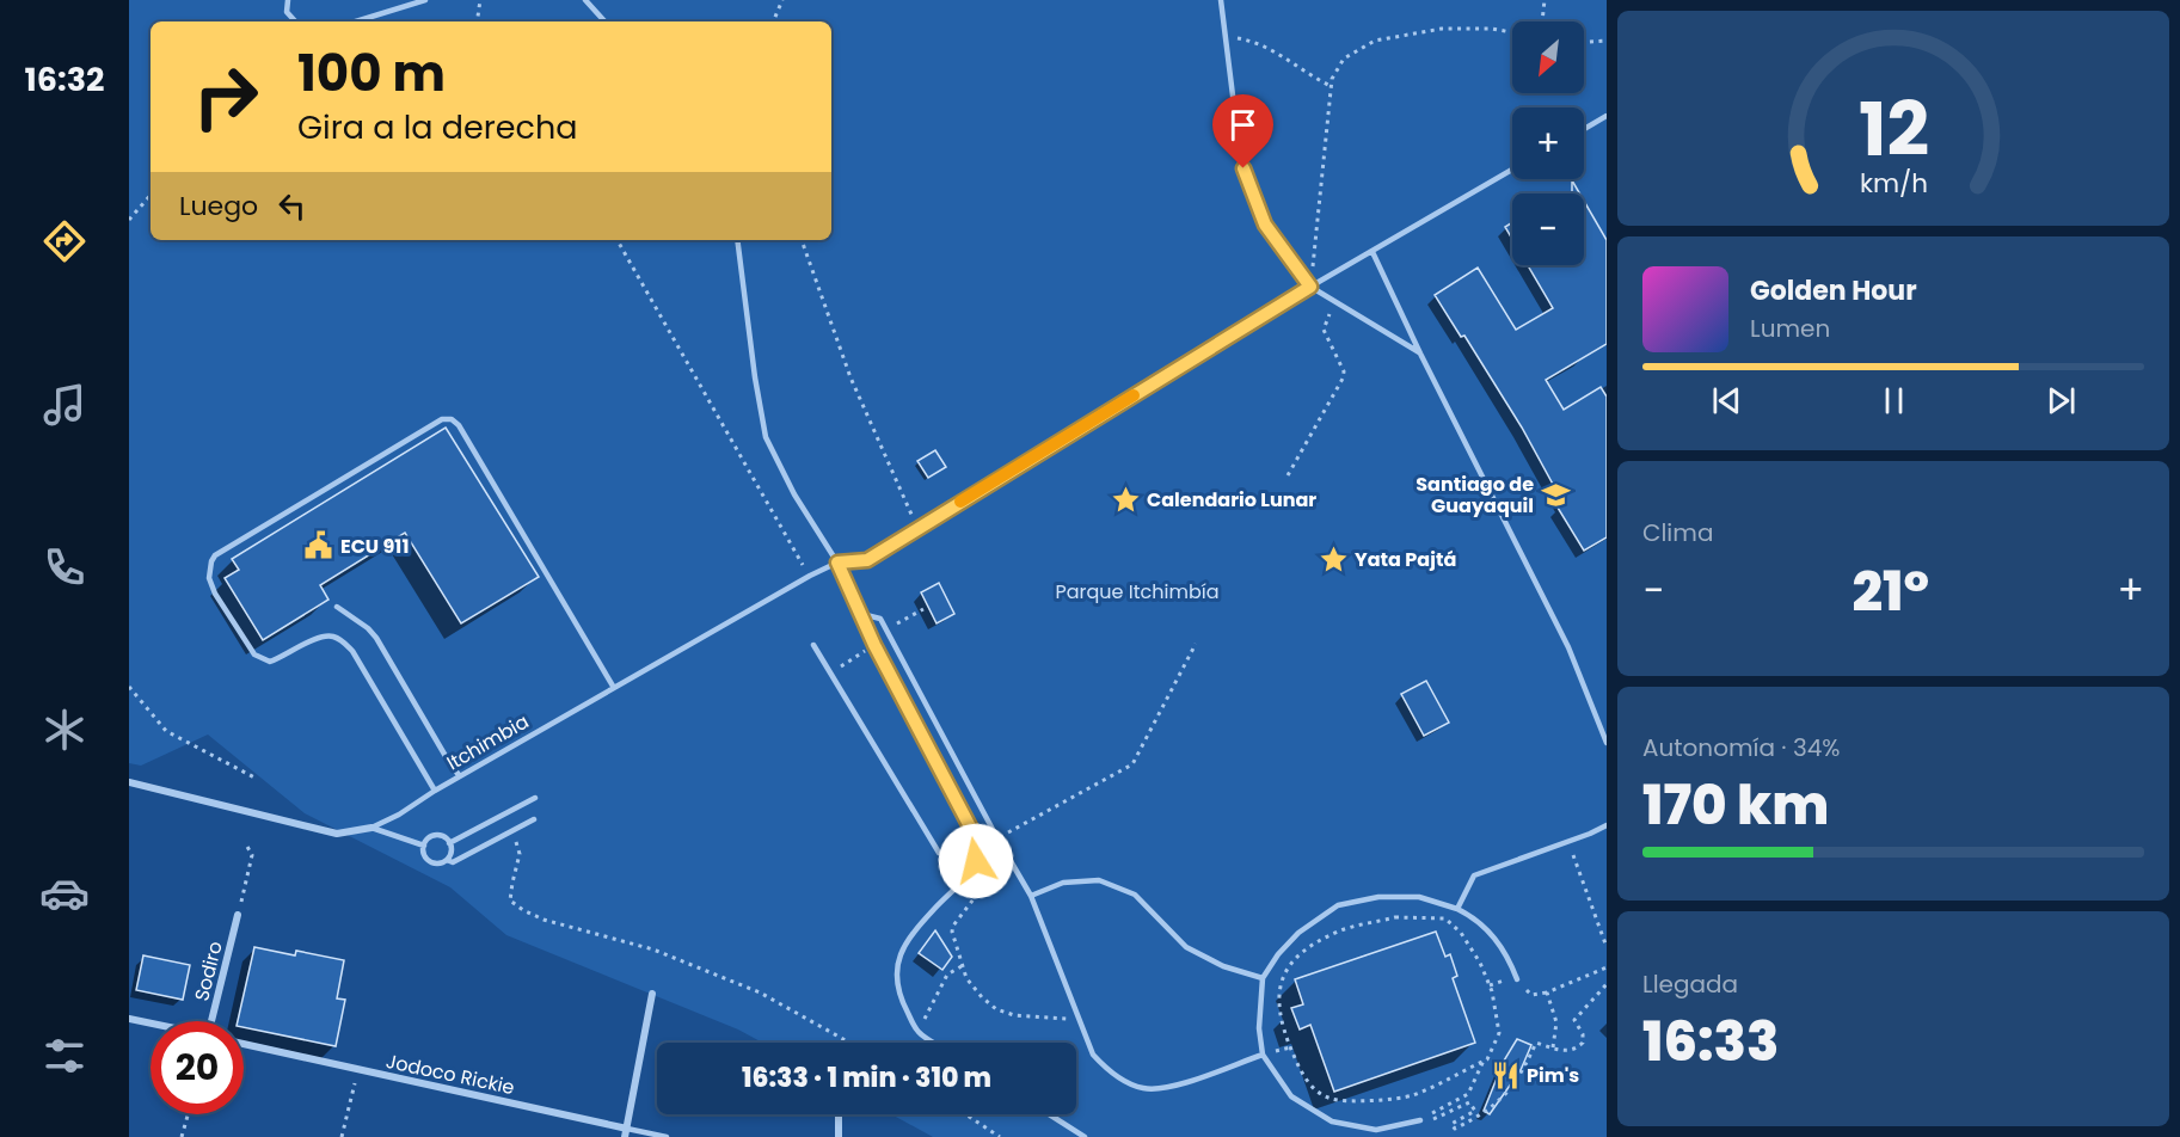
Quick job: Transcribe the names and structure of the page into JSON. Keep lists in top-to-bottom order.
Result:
{
  "streets": {
    "street": ["Itchimbia", "Sodiro", "Jodoco Rickie"]
  },
  "parks": ["Parque Itchimbía"],
  "places": {
    "school or university": ["Santiago de Guayaquil"],
    "place": ["Calendario Lunar", "Yata Pajtá"],
    "public building": ["ECU 911"],
    "restaurant": ["Pim's"]
  },
  "north": "bottom left",
  "page": {
    "tabs": "16:32",
    "map_buttons": ["+", "−"],
    "turn": ["100 m", "Gira a la derecha"],
    "then": "Luego",
    "song": ["Golden Hour", "Lumen"],
    "tile": [
      "Clima",
      ["Autonomía · 34%", "170 km"],
      ["Llegada", "16:33"]
    ],
    "heat": ["−", "21°", "+"],
    "limit": "20",
    "trip": "16:33 · 1 min · 310 m",
    "gauge": ["12", "km/h"]
  }
}
